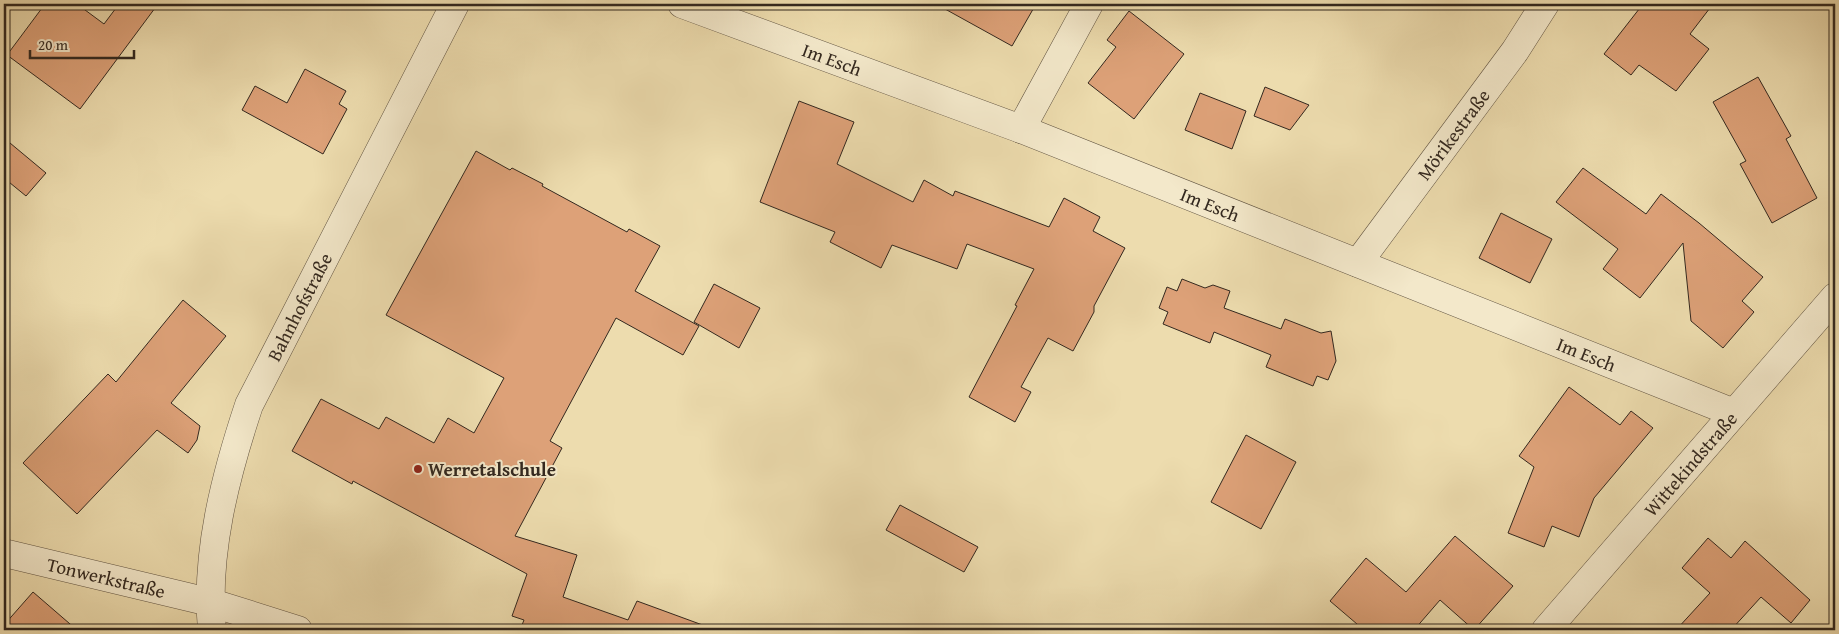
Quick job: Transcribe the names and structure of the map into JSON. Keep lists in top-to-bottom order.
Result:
{
  "streets": {
    "street": [
      "Im Esch",
      "Mörikestraße",
      "Bahnhofstraße",
      "Wittekindstraße",
      "Tonwerkstraße"
    ]
  },
  "crossings": [
    ["Im Esch", "Mörikestraße"],
    ["Im Esch", "Wittekindstraße"],
    ["Bahnhofstraße", "Tonwerkstraße"]
  ],
  "places": ["Werretalschule"],
  "scale_bar": "20 m"
}
